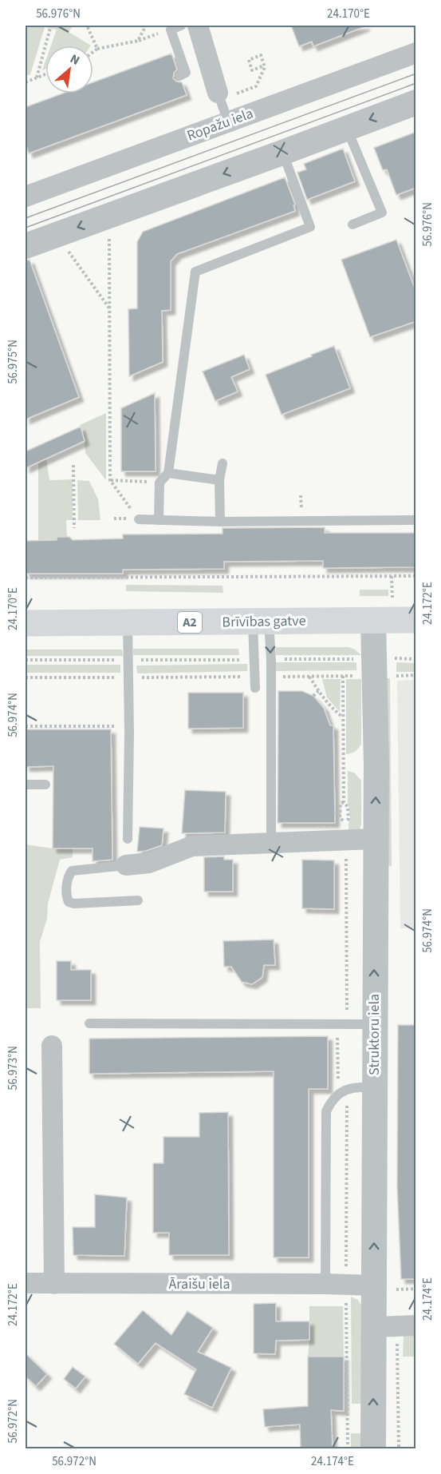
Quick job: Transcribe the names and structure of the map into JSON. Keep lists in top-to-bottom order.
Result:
{
  "streets": {
    "highway": ["Brīvības gatve", "A2"],
    "street": ["Ropažu iela", "Struktoru iela", "Āraišu iela"]
  },
  "crossings": [
    ["Brīvības gatve", "Struktoru iela"],
    ["Struktoru iela", "Āraišu iela"]
  ],
  "one_way": ["Struktoru iela"],
  "north": "top right",
  "coordinates": [
    "56.976°N",
    "24.170°E",
    "56.975°N",
    "24.172°E",
    "56.974°N",
    "56.973°N",
    "24.174°E",
    "56.972°N"
  ]
}
